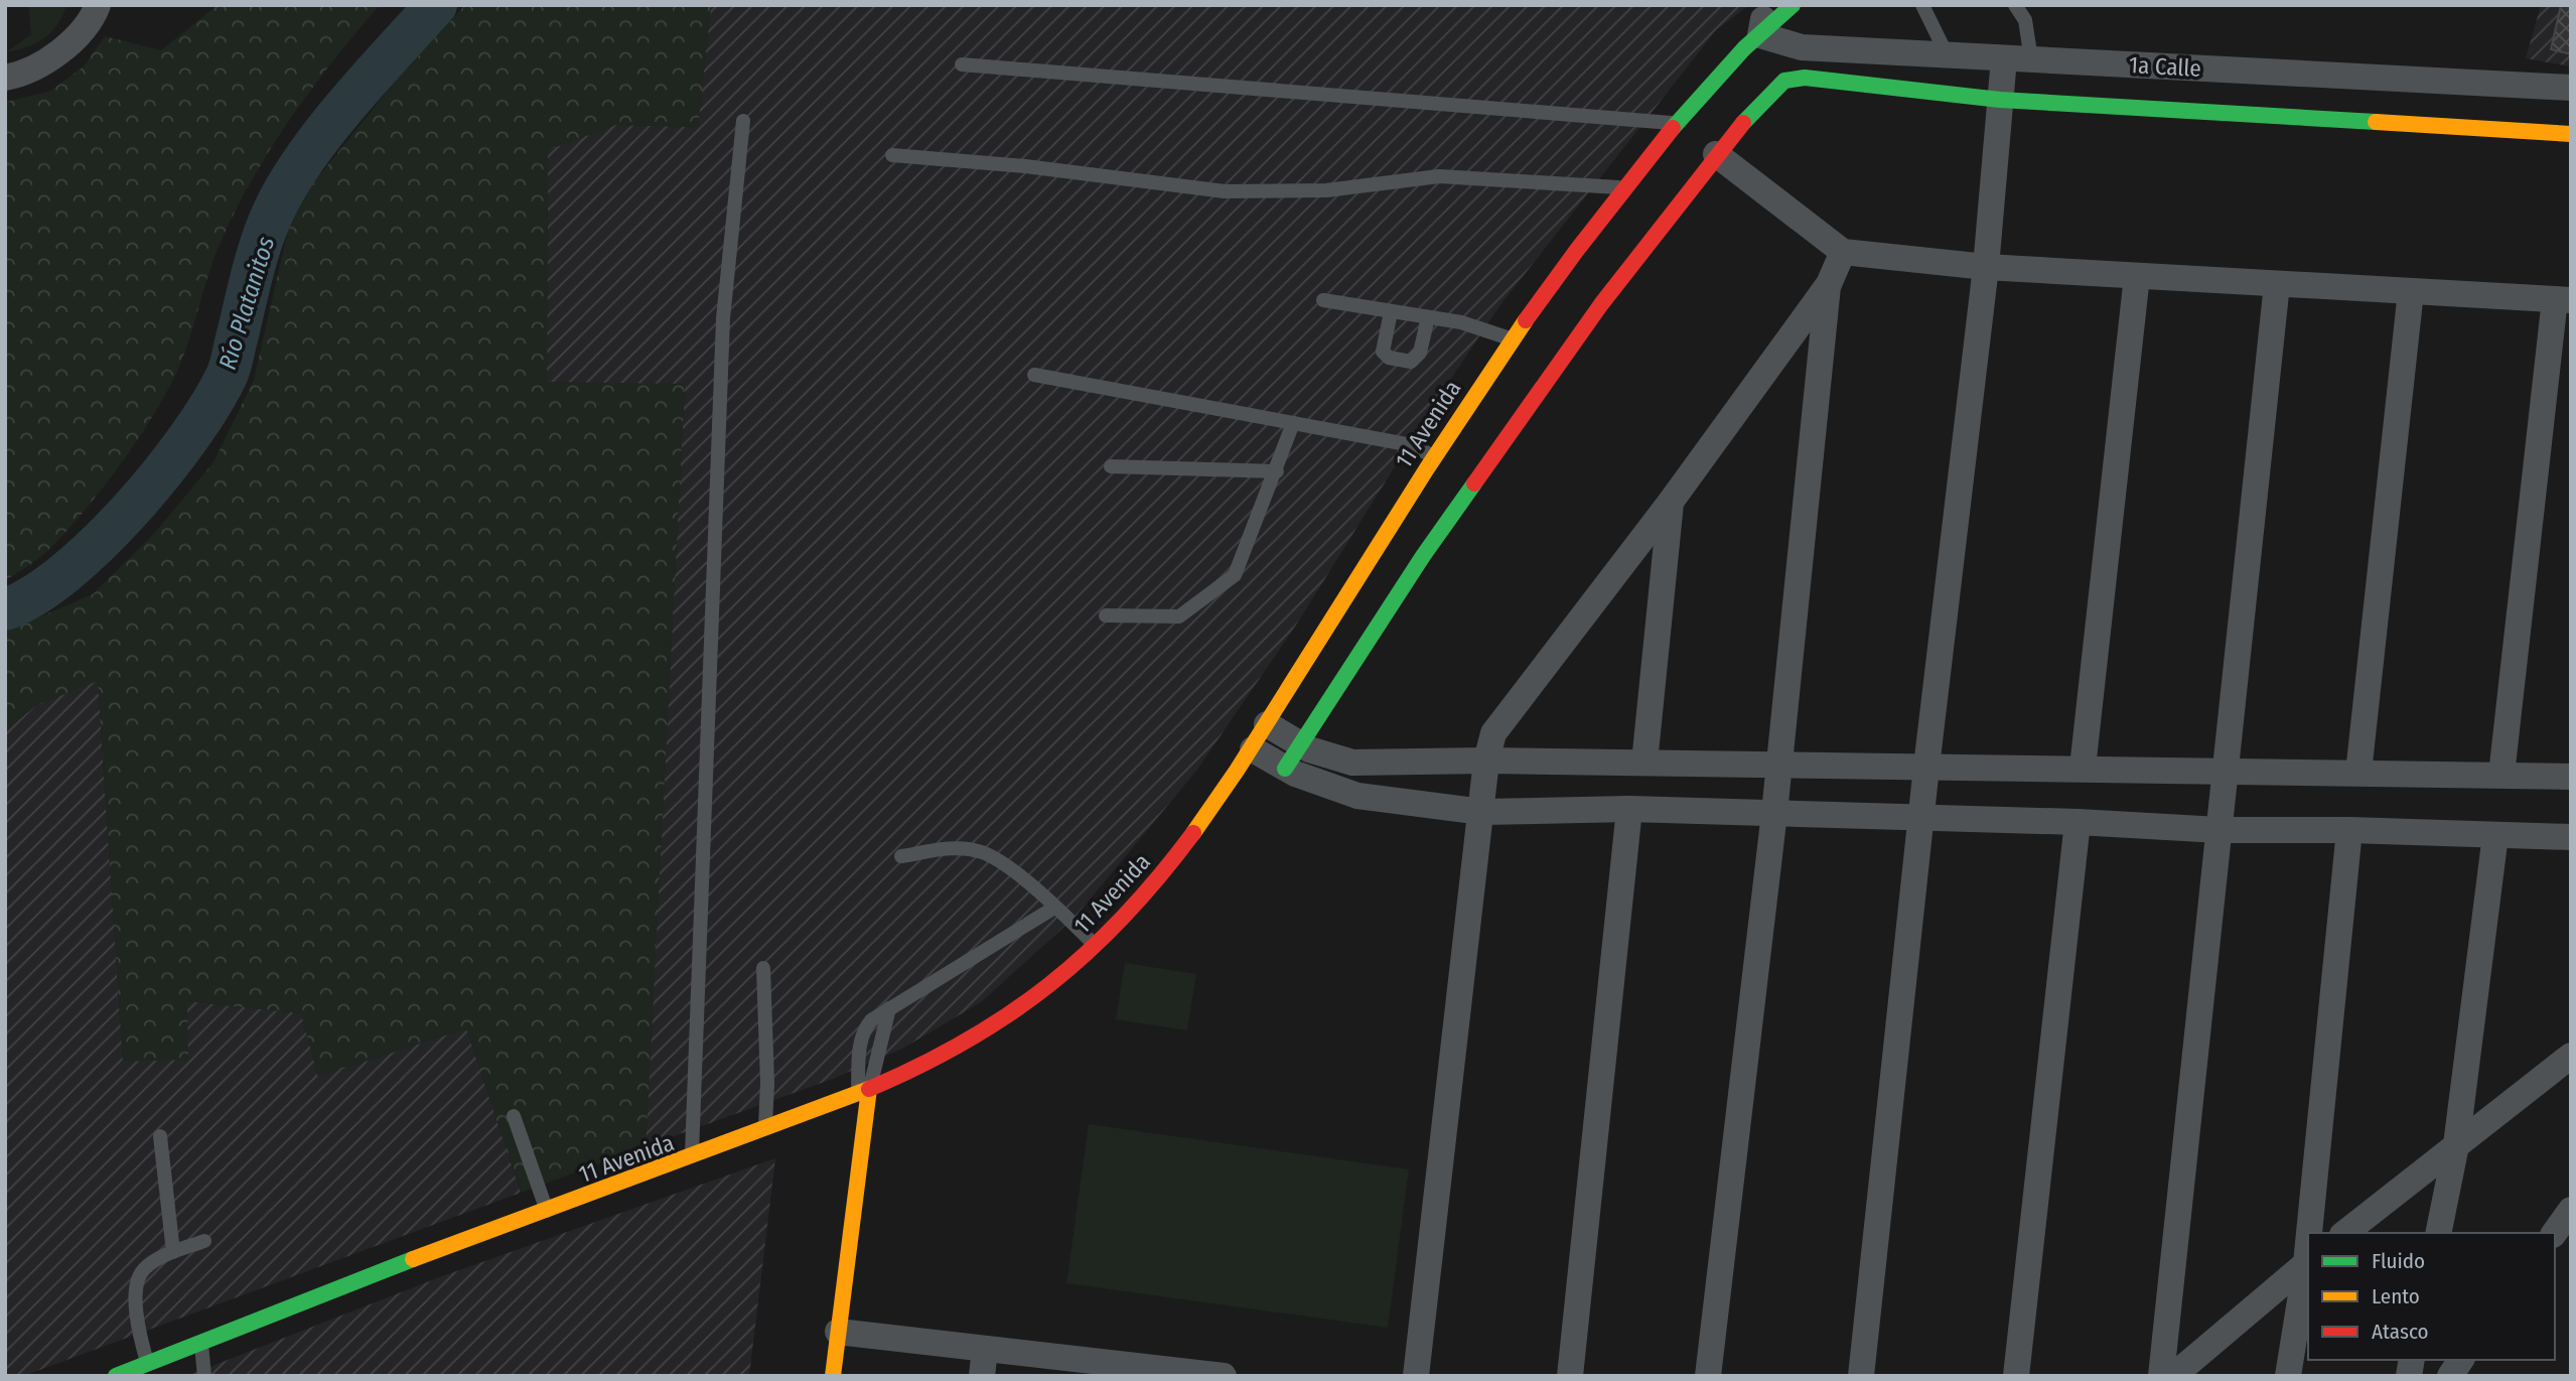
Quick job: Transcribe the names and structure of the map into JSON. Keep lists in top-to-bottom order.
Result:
{
  "streets": {
    "main road": ["11 Avenida"],
    "street": ["1a Calle"]
  },
  "crossings": [
    ["1a Calle", "11 Avenida"]
  ],
  "water": ["Río Platanitos"],
  "legend": ["Fluido", "Lento", "Atasco"]
}
